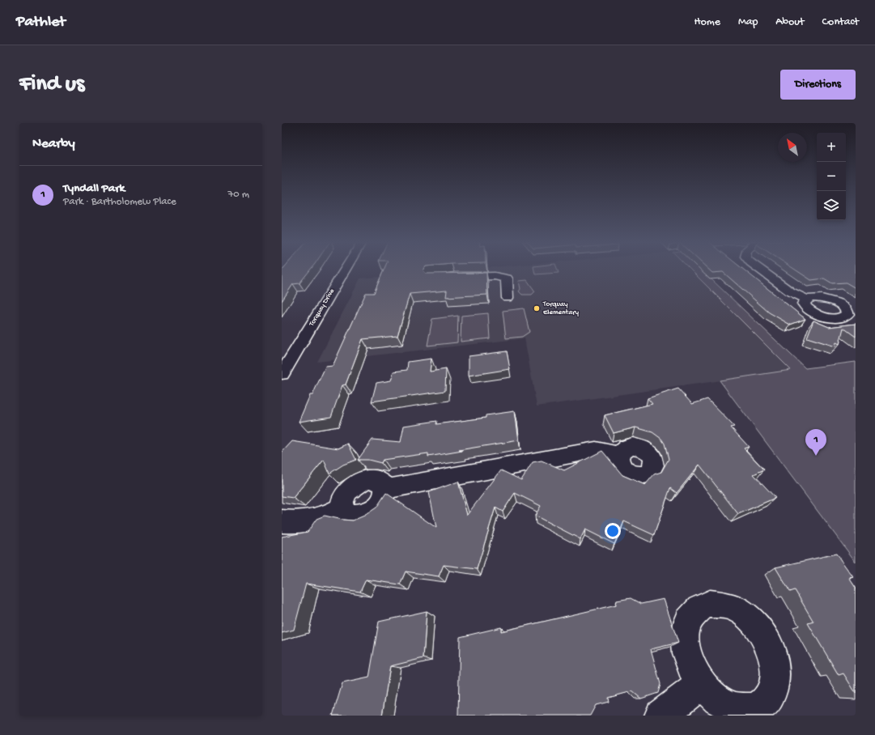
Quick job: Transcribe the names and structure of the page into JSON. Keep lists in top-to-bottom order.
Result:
{
  "streets": {
    "street": ["Torquay Drive"]
  },
  "places": ["Torquay Elementary"],
  "north": "top left",
  "page": {
    "header": "Pathlet",
    "nav": [
      "Home",
      "Map",
      "About",
      "Contact"
    ],
    "buttons": "Directions",
    "title": "Find us",
    "heading": "Nearby",
    "map_buttons": ["+", "−"],
    "list": [
      {
        "mark": "1",
        "name": "Tyndall Park",
        "note": "Park · Bartholomew Place",
        "value": "70 m"
      }
    ],
    "pins": "1"
  }
}
